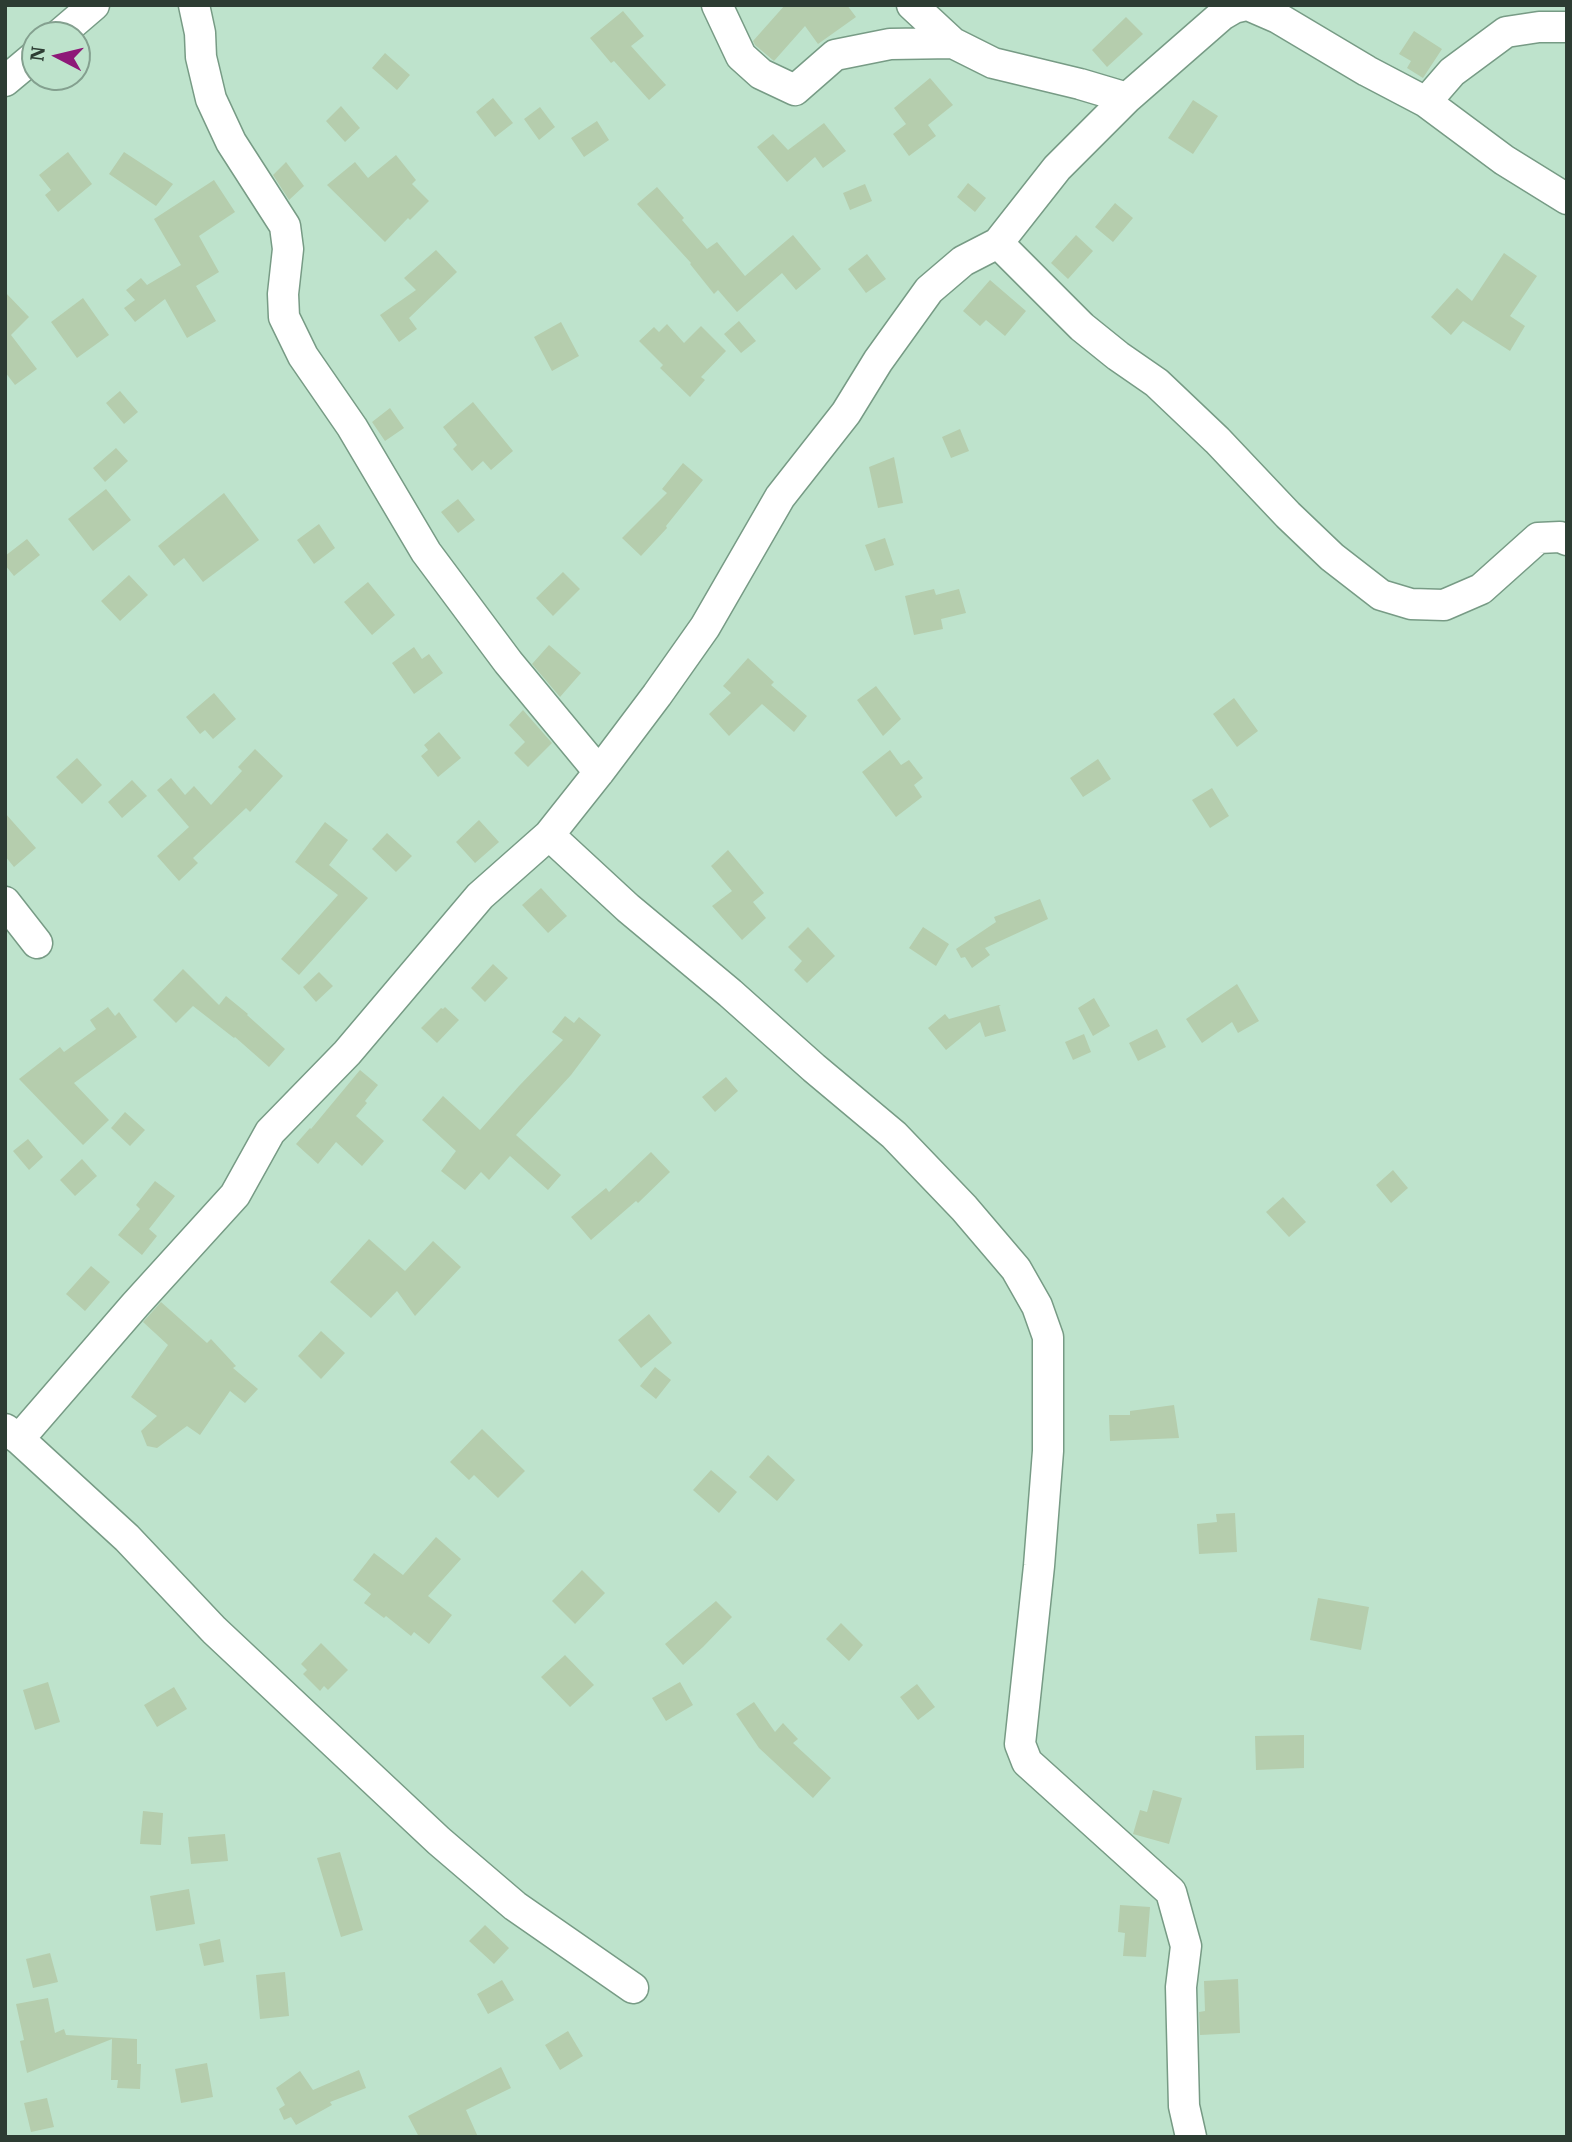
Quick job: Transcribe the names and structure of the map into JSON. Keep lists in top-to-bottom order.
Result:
{
  "north": "left"
}
